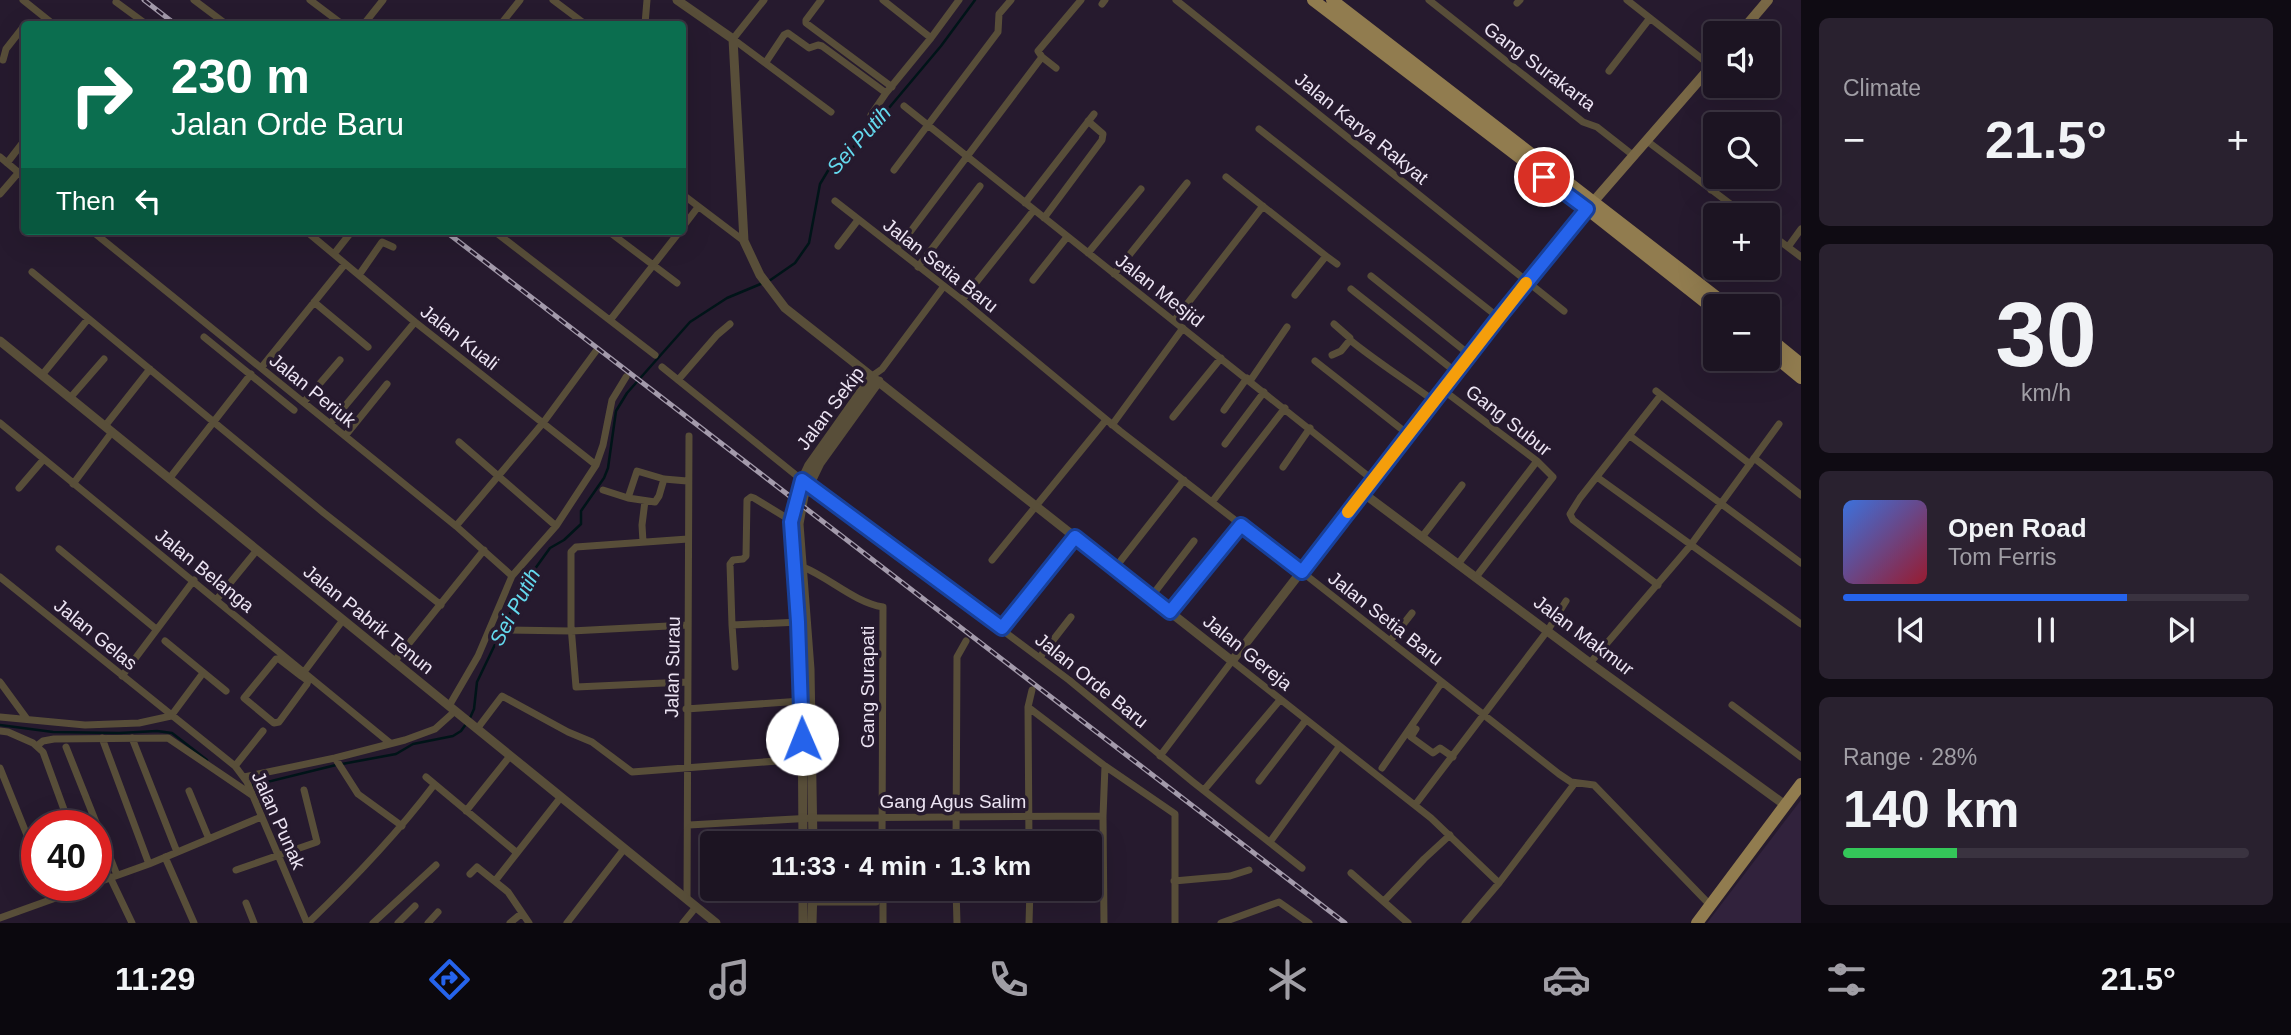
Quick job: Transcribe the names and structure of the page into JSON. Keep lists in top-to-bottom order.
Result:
{
  "streets": {
    "street": [
      "Gang Surakarta",
      "Jalan Karya Rakyat",
      "Jalan Setia Baru",
      "Jalan Mesjid",
      "Jalan Kuali",
      "Jalan Periuk",
      "Jalan Sekip",
      "Gang Subur",
      "Jalan Belanga",
      "Jalan Pabrik Tenun",
      "Jalan Gelas",
      "Jalan Makmur",
      "Jalan Gereja",
      "Jalan Surau",
      "Jalan Orde Baru",
      "Gang Surapati",
      "Gang Agus Salim",
      "Jalan Punak"
    ]
  },
  "crossings": [
    ["Jalan Setia Baru", "Jalan Sekip"],
    ["Jalan Sekip", "Jalan Gereja"],
    ["Jalan Sekip", "Jalan Orde Baru"],
    ["Jalan Sekip", "Gang Surapati"],
    ["Jalan Sekip", "Gang Agus Salim"],
    ["Gang Subur", "Jalan Makmur"],
    ["Jalan Pabrik Tenun", "Jalan Surau"],
    ["Jalan Gelas", "Jalan Punak"],
    ["Jalan Surau", "Gang Agus Salim"],
    ["Gang Surapati", "Gang Agus Salim"]
  ],
  "water": ["Sei Putih"],
  "page": {
    "tile": [
      "Climate",
      ["30", "km/h"],
      ["Range · 28%", "140 km"]
    ],
    "map_buttons": ["+", "−"],
    "turn": ["230 m", "Jalan Orde Baru"],
    "heat": ["−", "21.5°", "+"],
    "then": "Then",
    "song": ["Open Road", "Tom Ferris"],
    "limit": "40",
    "trip": "11:33 · 4 min · 1.3 km",
    "tabs": ["11:29", "21.5°"]
  }
}
